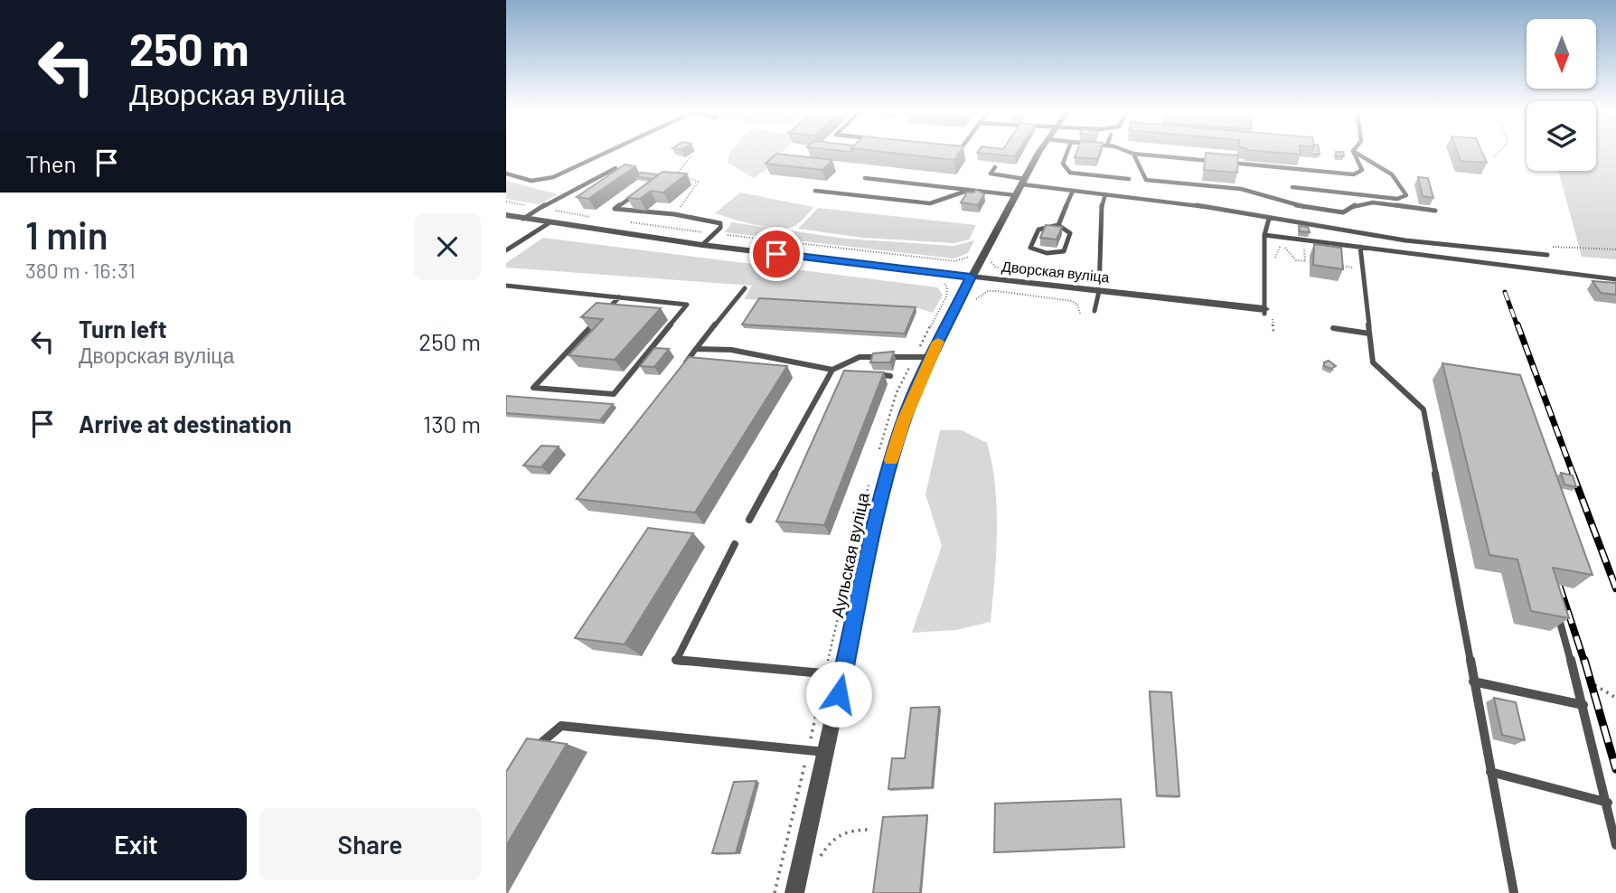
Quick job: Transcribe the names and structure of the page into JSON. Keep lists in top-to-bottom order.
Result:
{
  "streets": {
    "street": ["Дворская вуліца", "Аульская вуліца"]
  },
  "crossings": [
    ["Дворская вуліца", "Аульская вуліца"]
  ],
  "north": "bottom",
  "page": {
    "turn": ["250 m", "Дворская вуліца"],
    "then": "Then",
    "heading": ["1 min", "380 m · 16:31"],
    "list": [
      {
        "name": "Turn left",
        "note": "Дворская вуліца",
        "value": "250 m"
      },
      {
        "name": "Arrive at destination",
        "value": "130 m"
      }
    ],
    "buttons": ["Exit", "Share"]
  }
}
